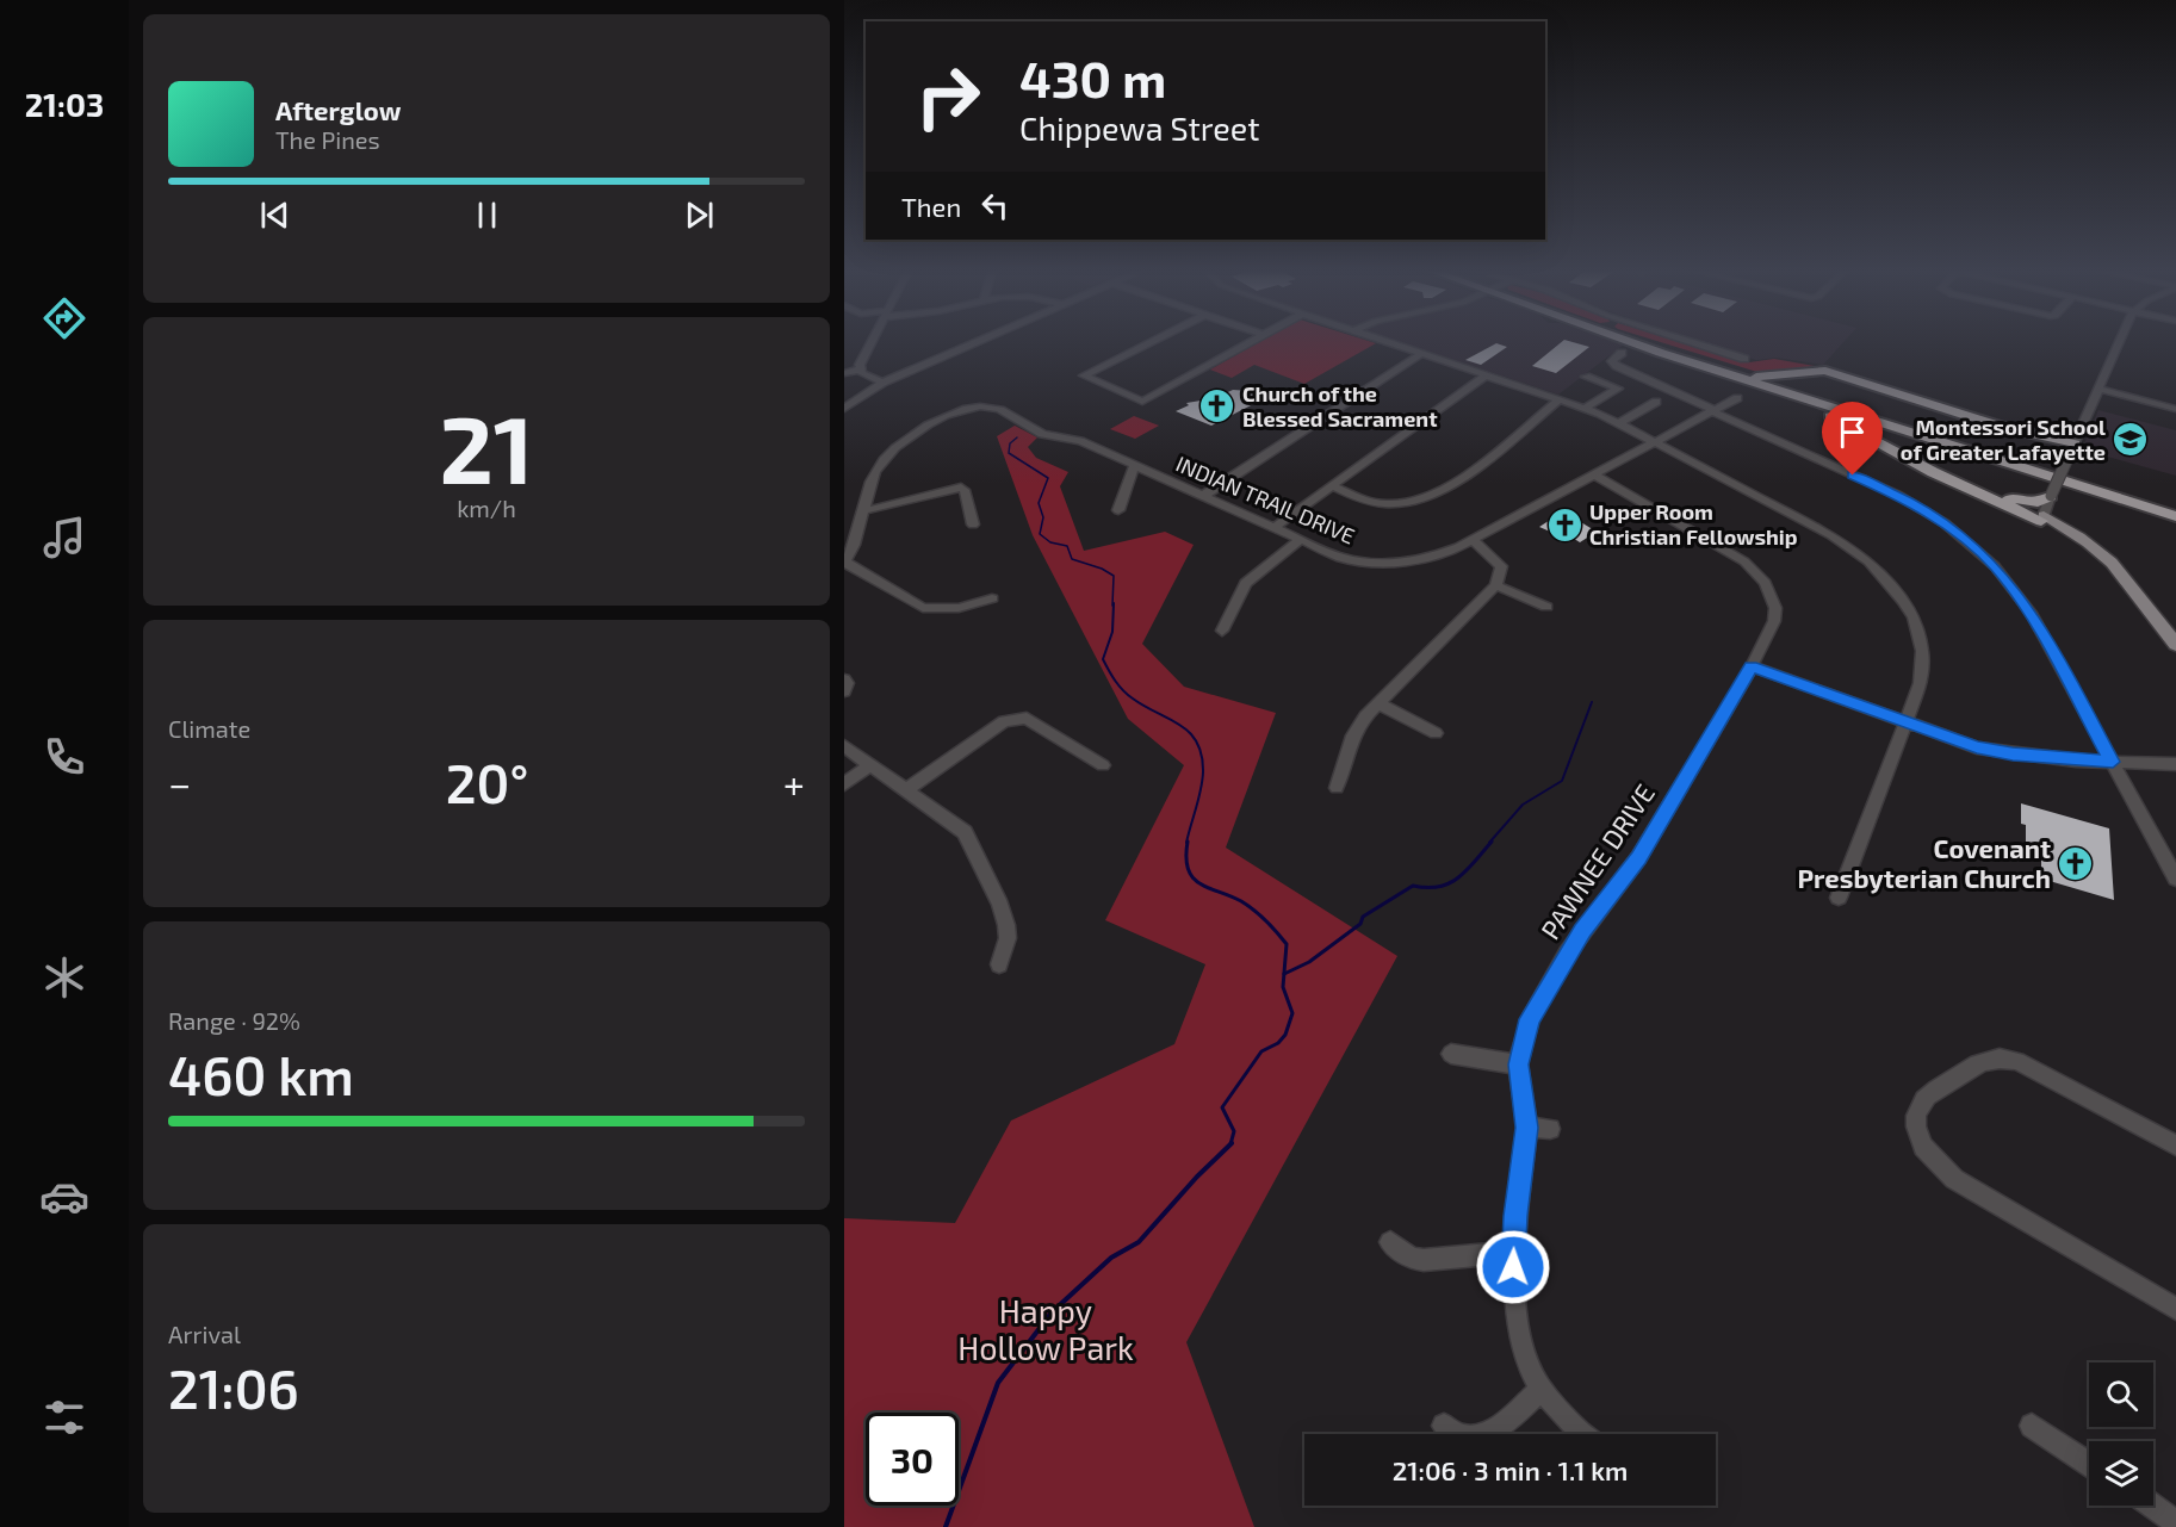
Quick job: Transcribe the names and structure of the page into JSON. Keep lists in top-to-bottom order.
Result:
{
  "streets": {
    "street": ["INDIAN TRAIL DRIVE", "PAWNEE DRIVE"]
  },
  "crossings": [
    ["INDIAN TRAIL DRIVE", "PAWNEE DRIVE"]
  ],
  "parks": ["Happy Hollow Park"],
  "places": {
    "church": ["Church of the Blessed Sacrament", "Upper Room Christian Fellowship", "Covenant Presbyterian Church"],
    "school or university": ["Montessori School of Greater Lafayette"]
  },
  "page": {
    "tabs": "21:03",
    "turn": ["430 m", "Chippewa Street"],
    "song": ["Afterglow", "The Pines"],
    "then": "Then",
    "tile": [
      ["21", "km/h"],
      "Climate",
      ["Range · 92%", "460 km"],
      ["Arrival", "21:06"]
    ],
    "heat": ["−", "20°", "+"],
    "limit": "30",
    "trip": "21:06 · 3 min · 1.1 km"
  }
}
